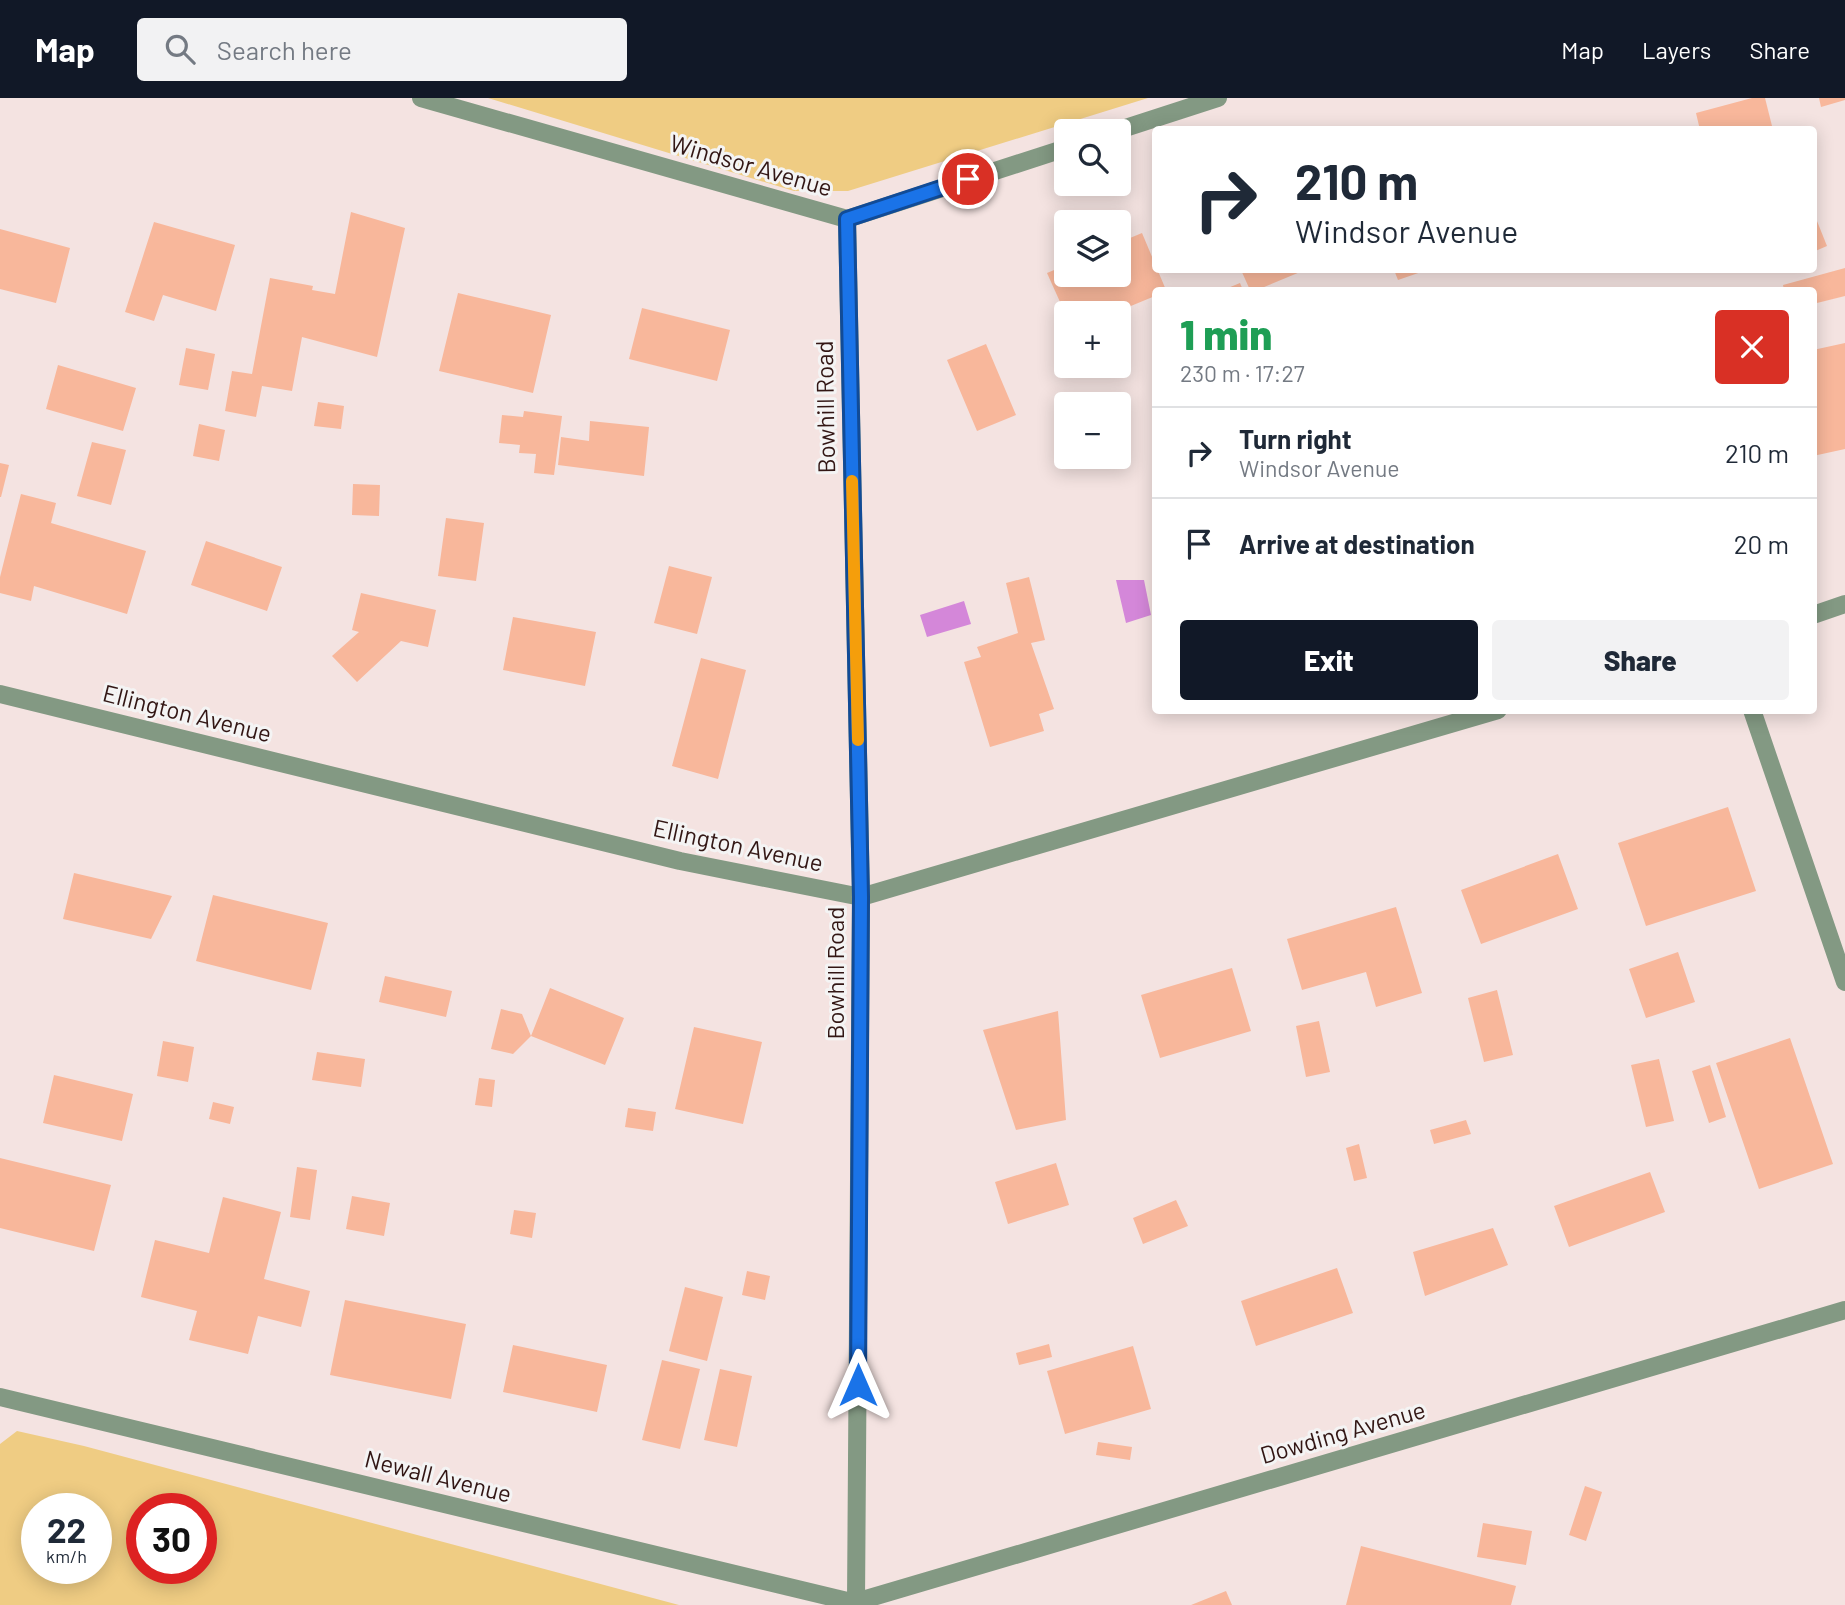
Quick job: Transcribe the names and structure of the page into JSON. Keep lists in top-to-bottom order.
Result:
{
  "streets": {
    "street": [
      "Windsor Avenue",
      "Bowhill Road",
      "Ellington Avenue",
      "Dowding Avenue",
      "Newall Avenue"
    ]
  },
  "crossings": [
    ["Windsor Avenue", "Bowhill Road"],
    ["Bowhill Road", "Ellington Avenue"],
    ["Bowhill Road", "Dowding Avenue"],
    ["Bowhill Road", "Newall Avenue"],
    ["Dowding Avenue", "Newall Avenue"]
  ],
  "page": {
    "header": "Map",
    "search": "Search here",
    "nav": ["Map", "Layers", "Share"],
    "map_buttons": ["+", "−"],
    "turn": ["210 m", "Windsor Avenue"],
    "heading": ["1 min", "230 m · 17:27"],
    "list": [
      {
        "name": "Turn right",
        "note": "Windsor Avenue",
        "value": "210 m"
      },
      {
        "name": "Arrive at destination",
        "value": "20 m"
      }
    ],
    "buttons": ["Exit", "Share"],
    "speed": "22 km/h",
    "limit": "30"
  }
}
